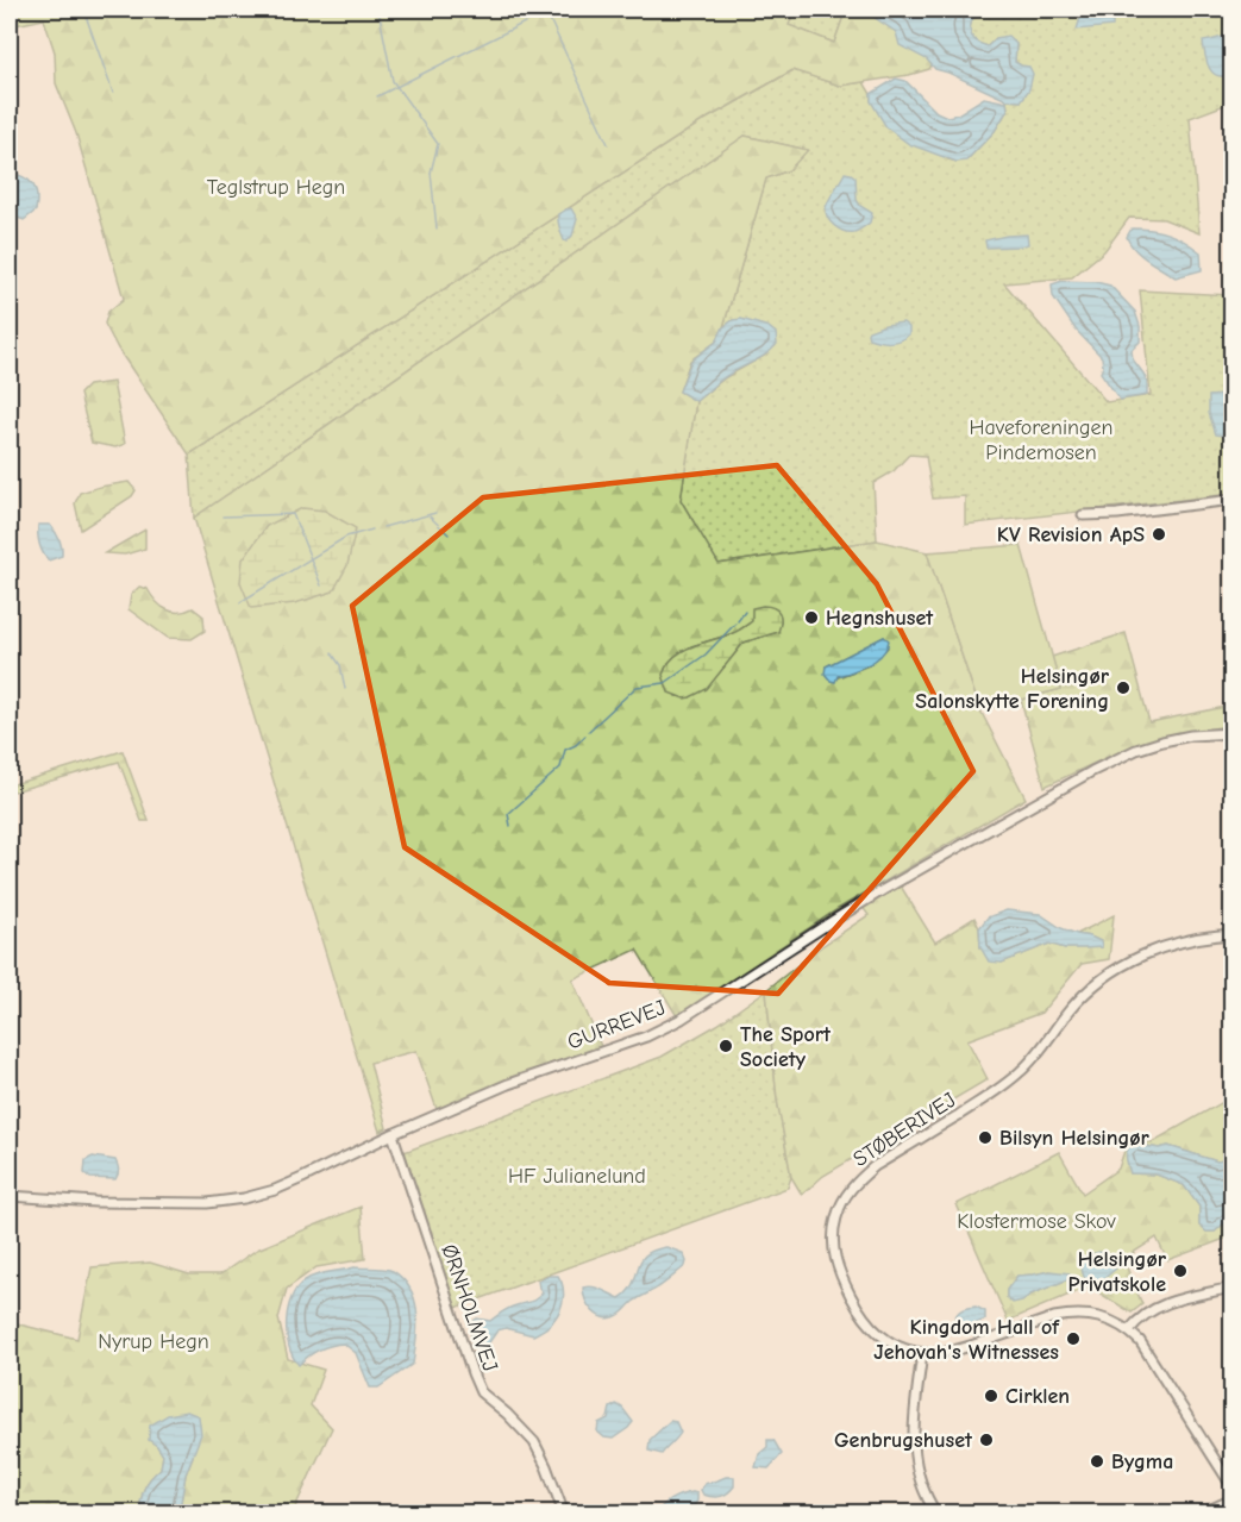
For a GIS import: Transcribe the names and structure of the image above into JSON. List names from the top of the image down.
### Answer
{
  "streets": {
    "street": ["GURREVEJ", "STØBERIVEJ", "ØRNHOLMVEJ"]
  },
  "crossings": [
    ["GURREVEJ", "ØRNHOLMVEJ"]
  ],
  "parks": [
    "Teglstrup Hegn",
    "Haveforeningen Pindemosen",
    "HF Julianelund",
    "Klostermose Skov",
    "Nyrup Hegn"
  ],
  "places": [
    "KV Revision ApS",
    "Hegnshuset",
    "Helsingør Salonskytte Forening",
    "The Sport Society",
    "Bilsyn Helsingør",
    "Helsingør Privatskole",
    "Kingdom Hall of Jehovah's Witnesses",
    "Cirklen",
    "Genbrugshuset",
    "Bygma"
  ]
}
